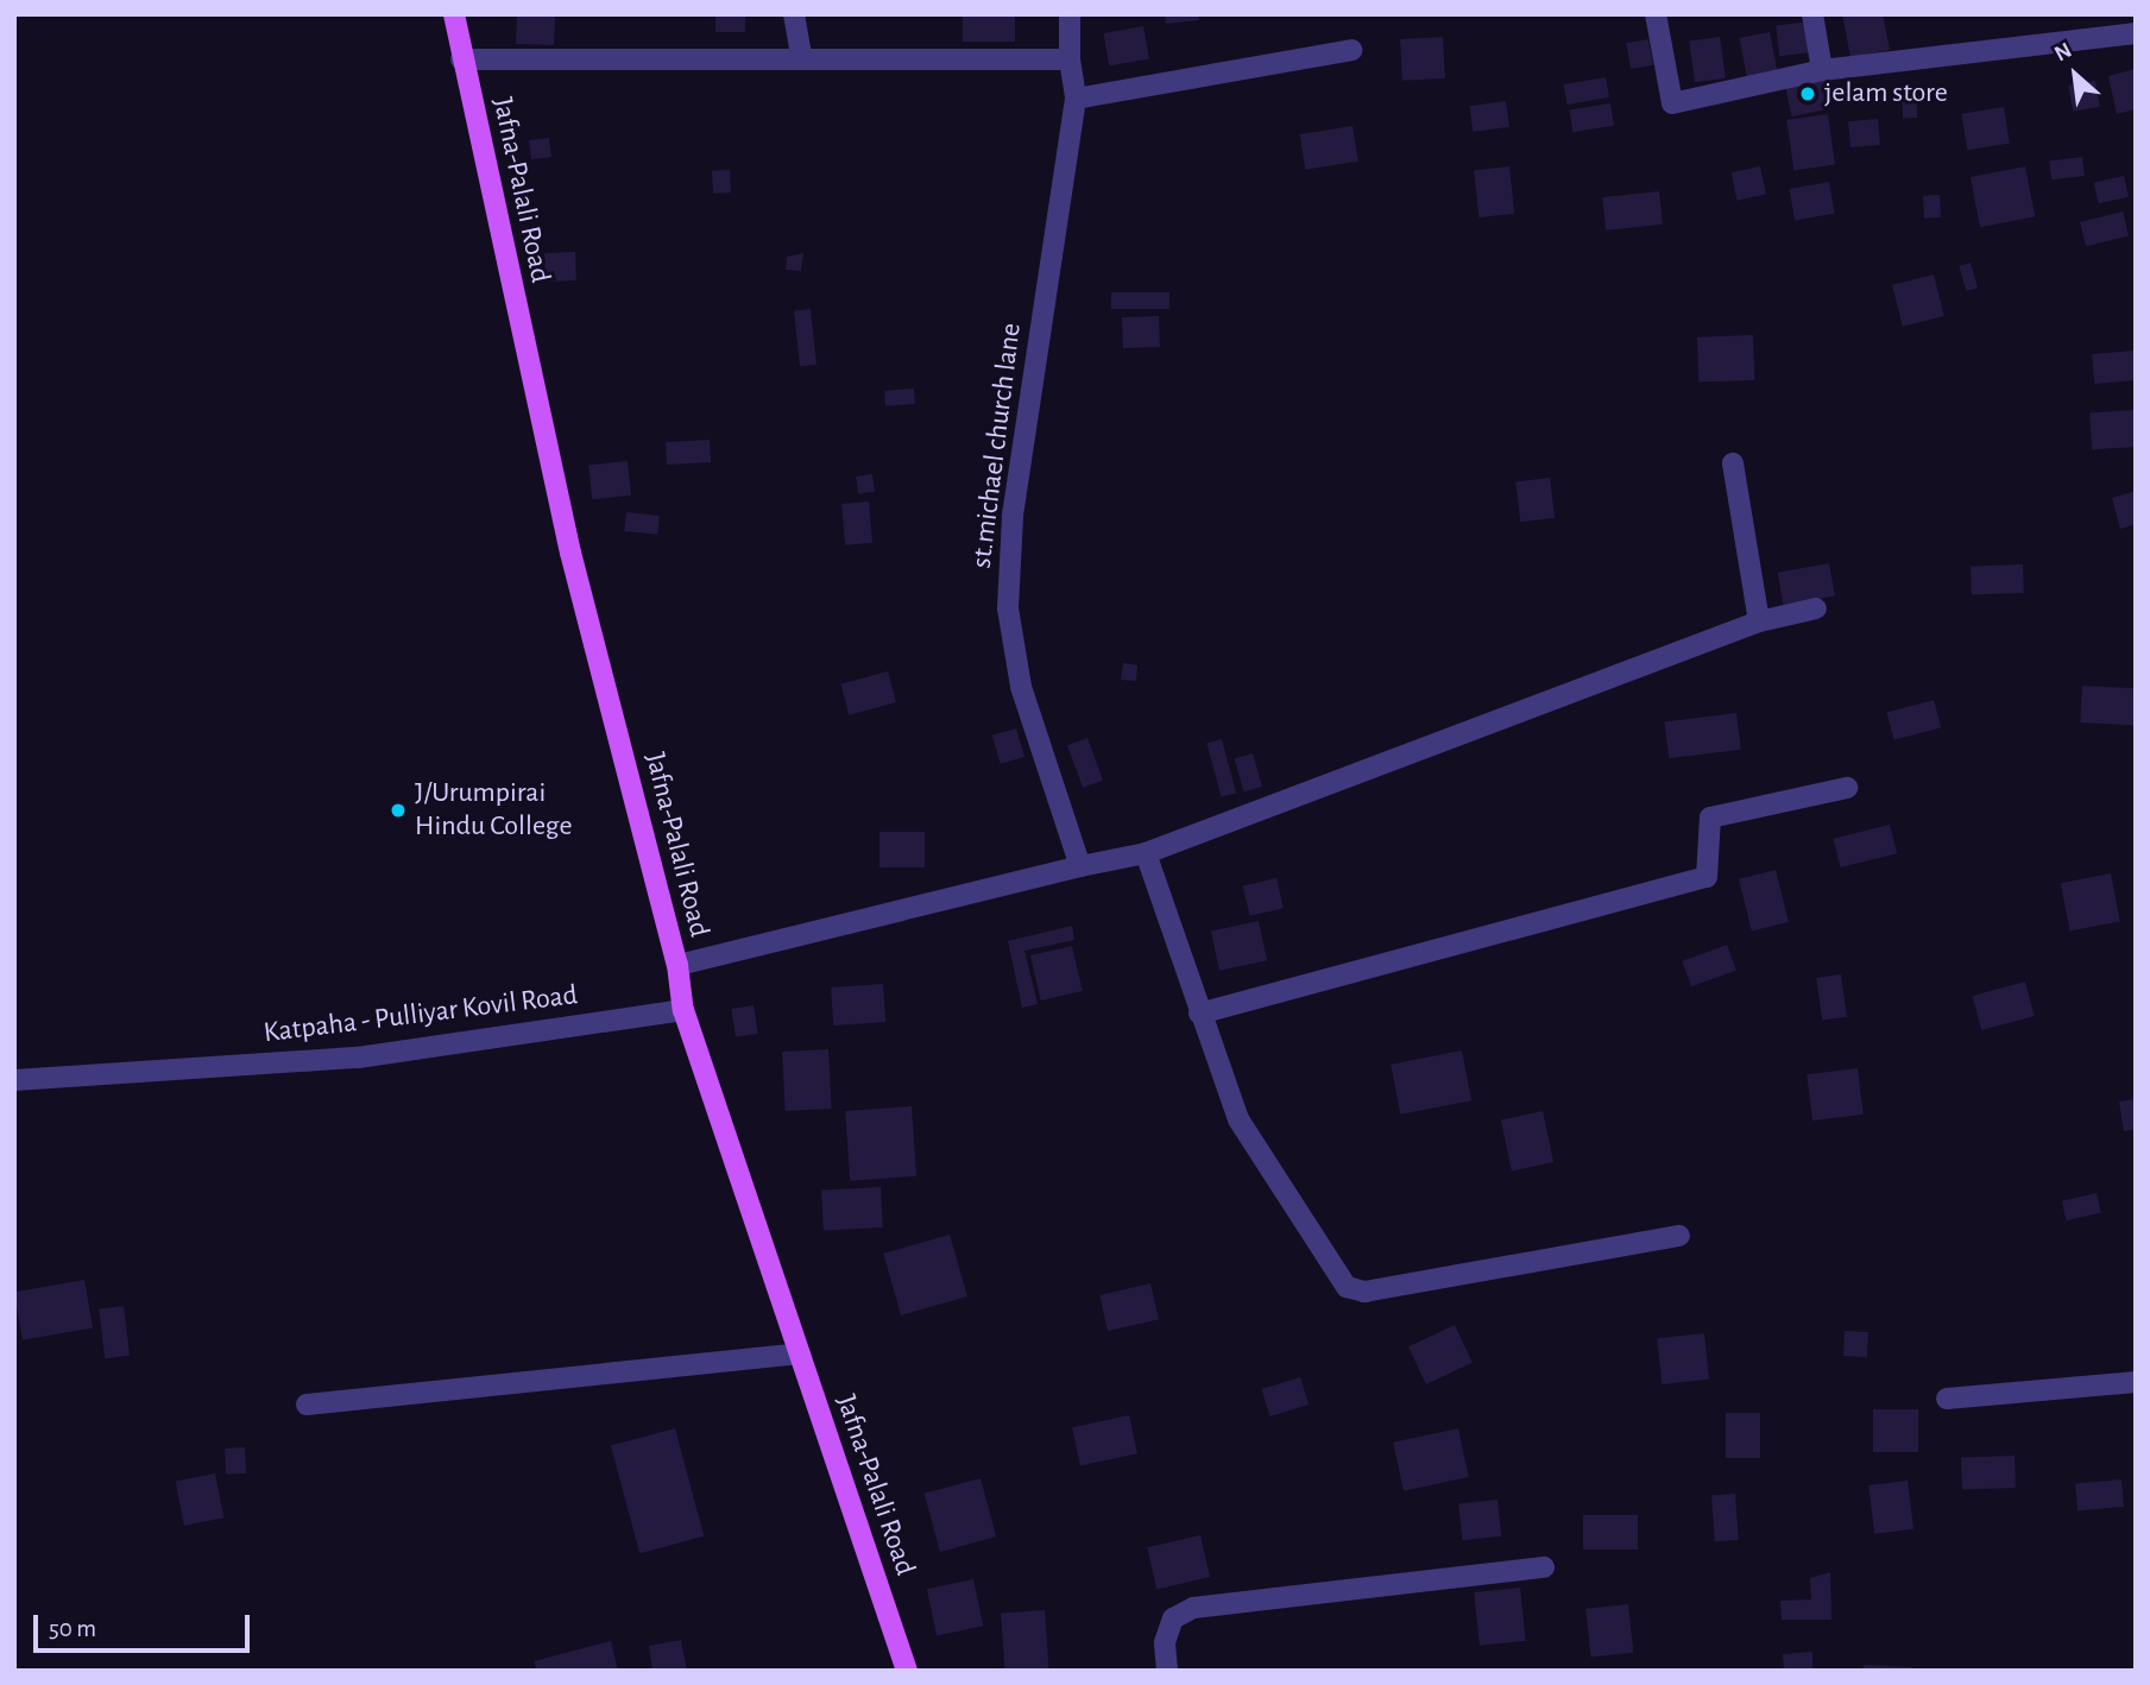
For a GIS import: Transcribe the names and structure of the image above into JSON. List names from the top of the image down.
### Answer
{
  "streets": {
    "main road": ["Jafna-Palali Road"],
    "street": ["st.michael church lane", "Katpaha - Pulliyar Kovil Road"]
  },
  "crossings": [
    ["Jafna-Palali Road", "Katpaha - Pulliyar Kovil Road"]
  ],
  "places": ["jelam store", "J/Urumpirai Hindu College"],
  "scale_bar": "50 m",
  "north": "top left"
}
